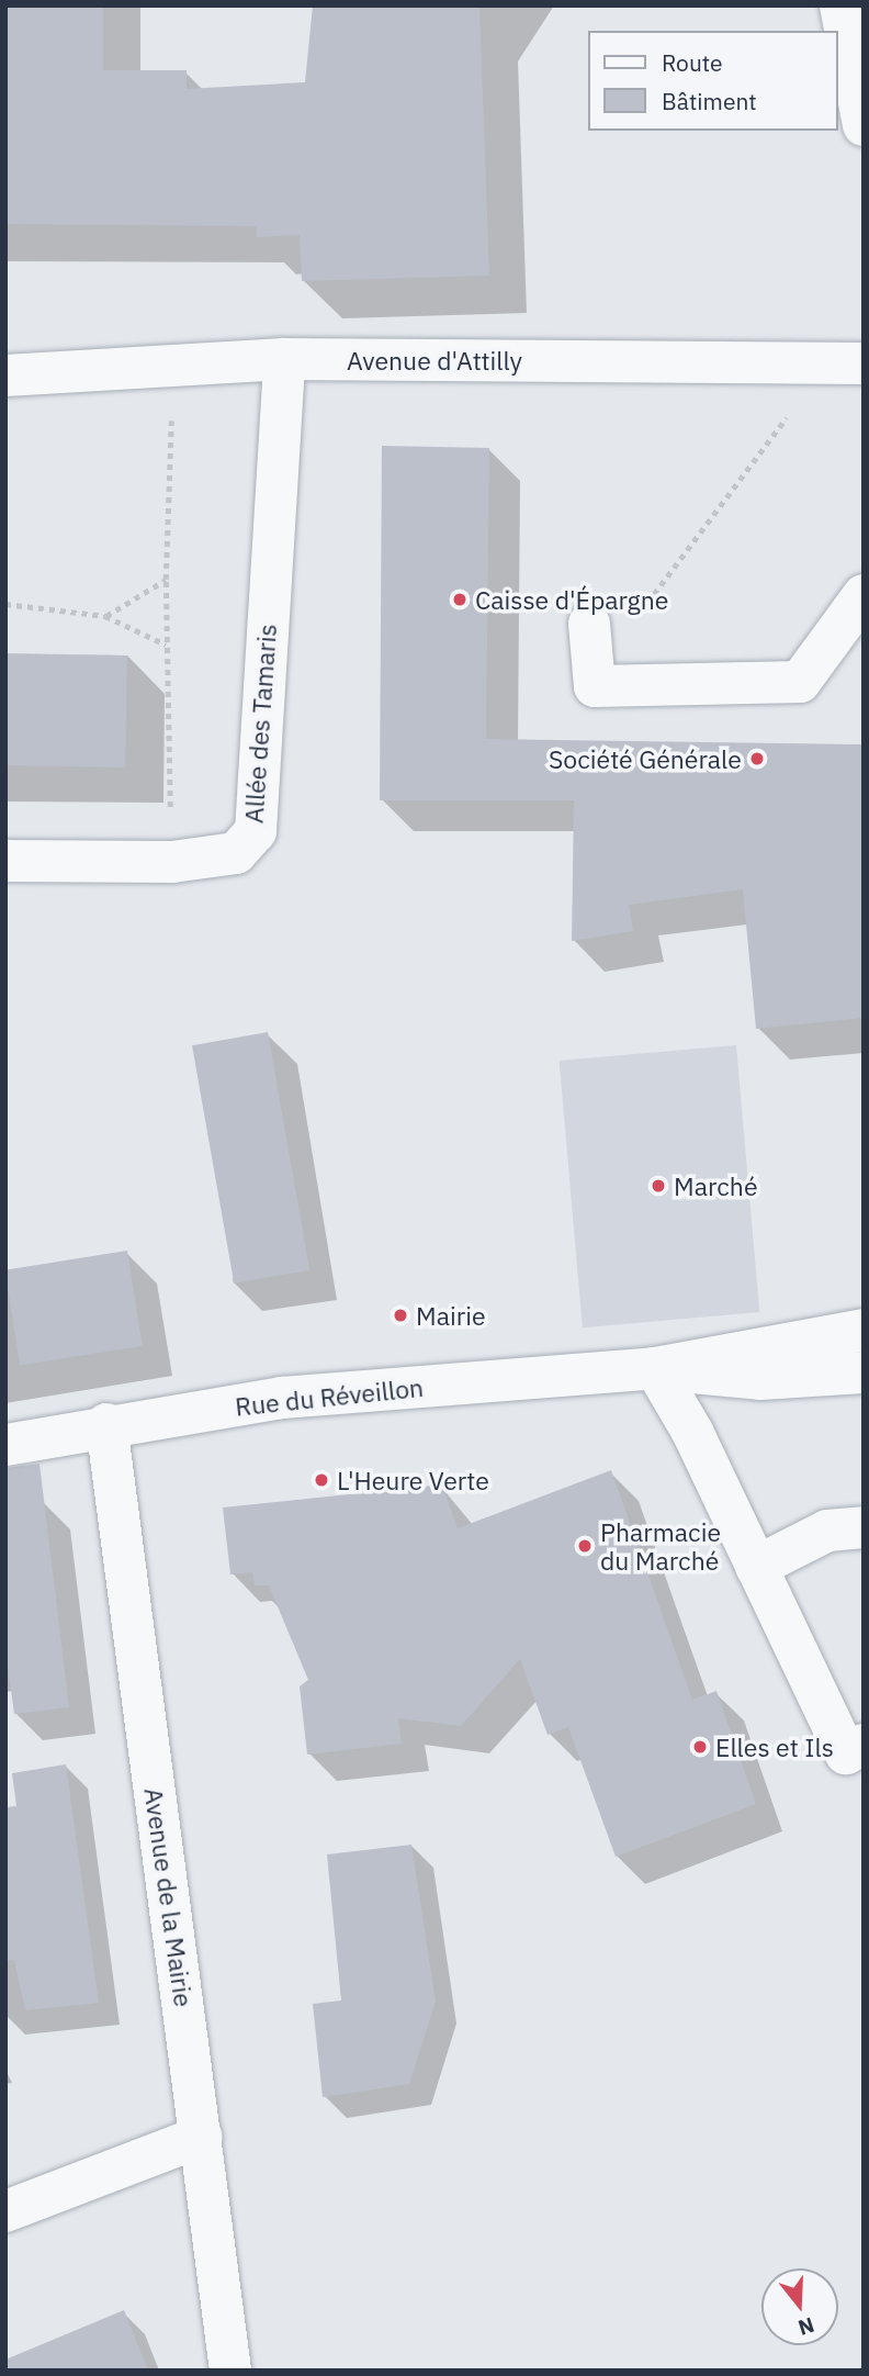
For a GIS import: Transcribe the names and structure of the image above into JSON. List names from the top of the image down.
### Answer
{
  "streets": {
    "street": [
      "Avenue d'Attilly",
      "Allée des Tamaris",
      "Rue du Réveillon",
      "Avenue de la Mairie"
    ]
  },
  "crossings": [
    ["Avenue d'Attilly", "Allée des Tamaris"],
    ["Rue du Réveillon", "Avenue de la Mairie"]
  ],
  "places": [
    "Caisse d'Épargne",
    "Société Générale",
    "Marché",
    "Mairie",
    "L'Heure Verte",
    "Pharmacie du Marché",
    "Elles et Ils"
  ],
  "legend": ["Route", "Bâtiment"],
  "north": "bottom"
}
